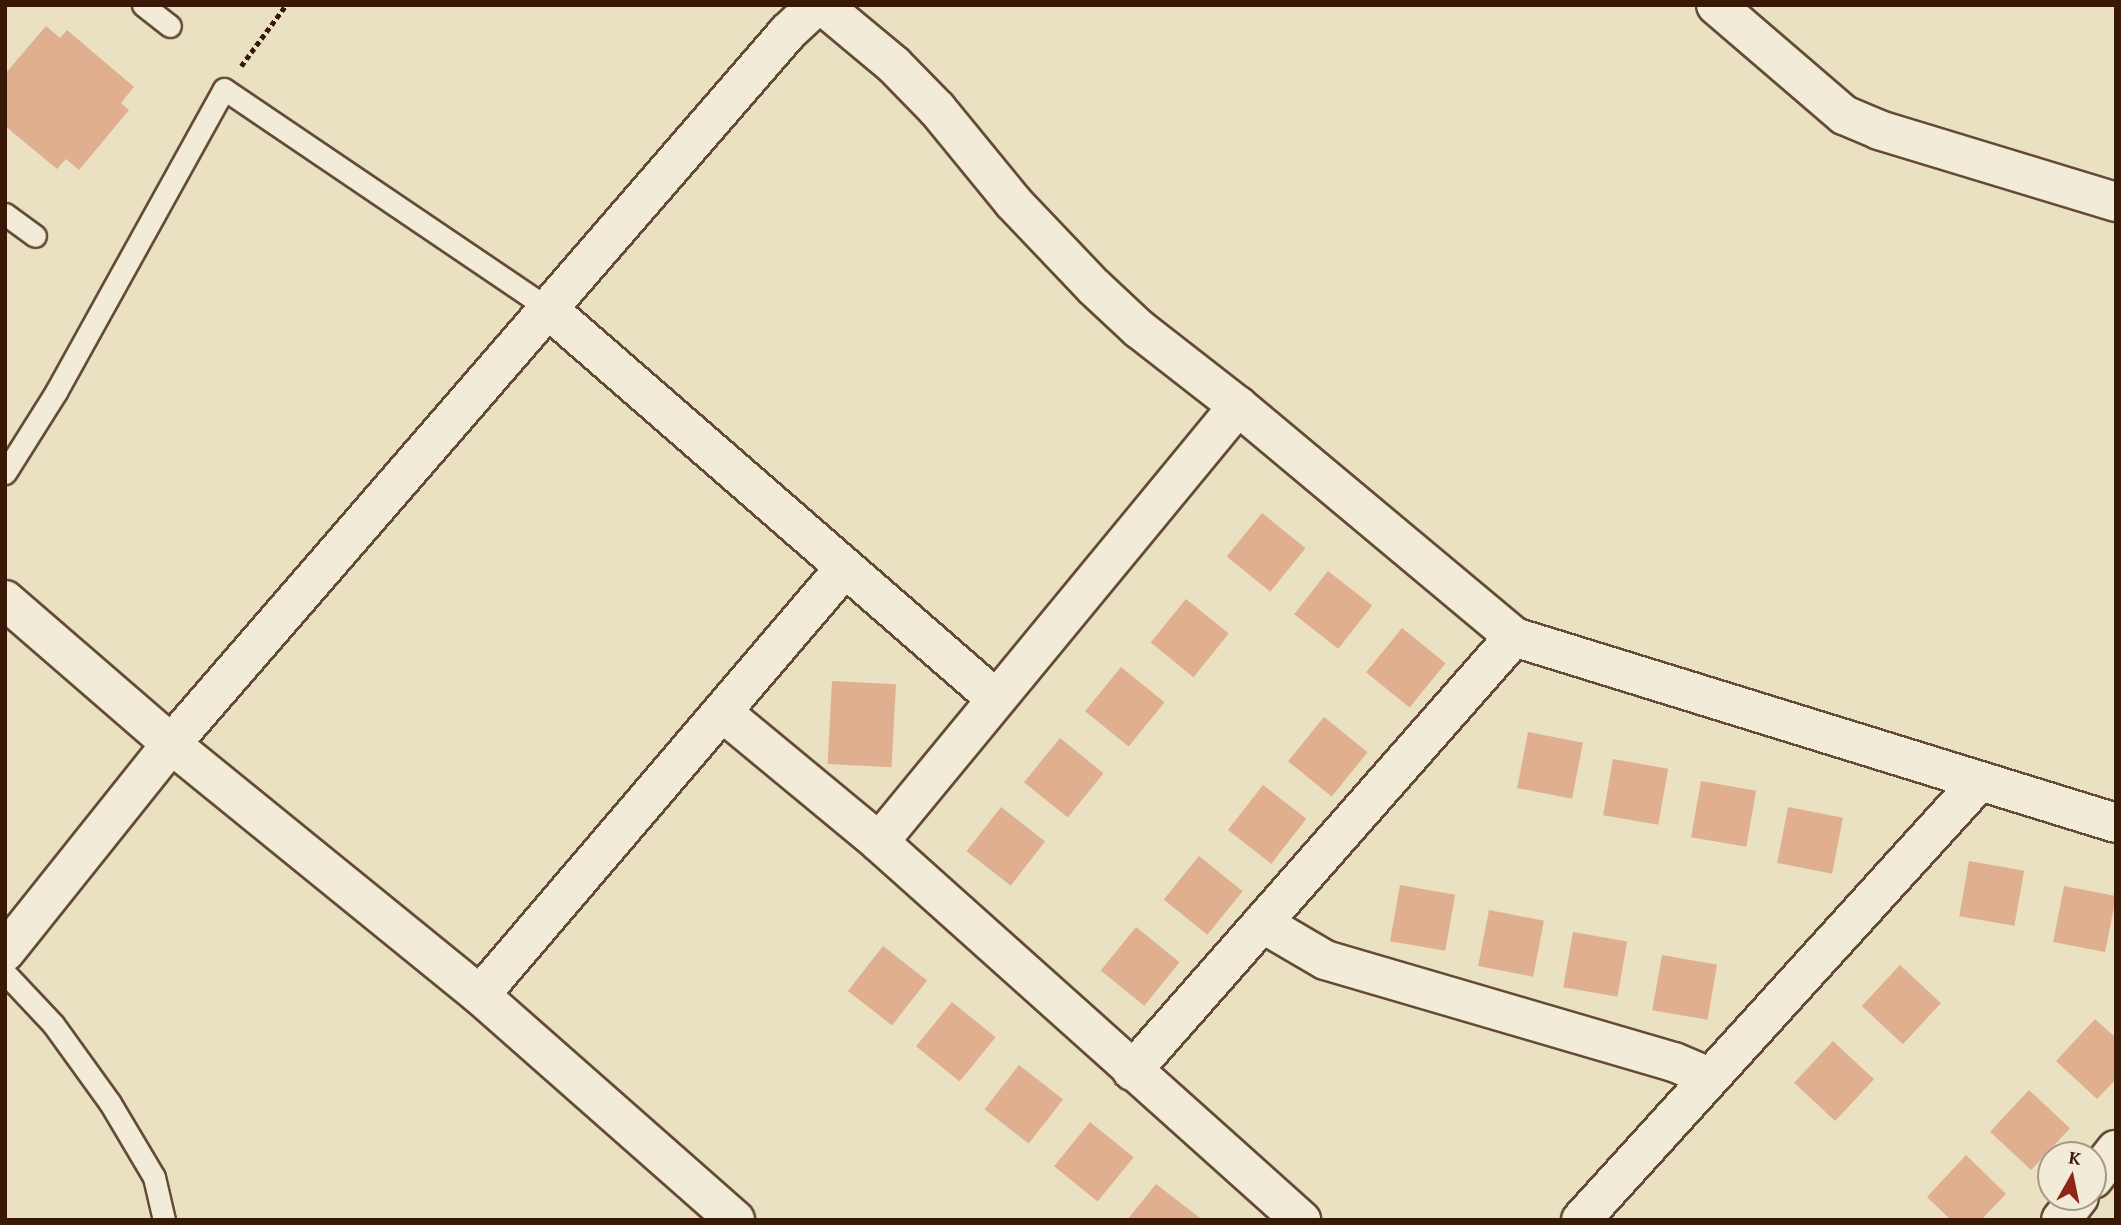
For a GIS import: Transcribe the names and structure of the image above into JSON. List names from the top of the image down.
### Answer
{
  "north": "top"
}
